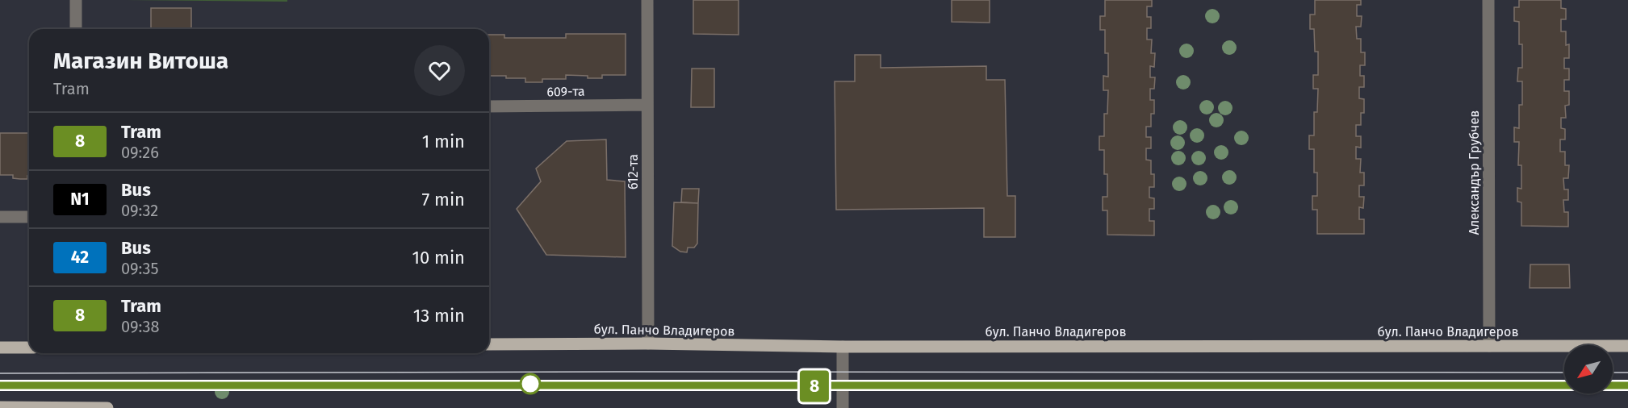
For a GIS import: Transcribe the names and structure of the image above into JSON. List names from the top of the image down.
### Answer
{
  "streets": {
    "main road": ["бул. Панчо Владигеров"],
    "street": ["609-та", "612-та", "Александър Грубчев"]
  },
  "crossings": [
    ["609-та", "612-та"],
    ["612-та", "бул. Панчо Владигеров"],
    ["Александър Грубчев", "бул. Панчо Владигеров"]
  ],
  "lines": ["tram line 8"],
  "north": "bottom left",
  "page": {
    "on_map": "8",
    "heading": ["Магазин Витоша", "Tram"],
    "list": [
      {
        "mark": "8",
        "name": "Tram",
        "note": "09:26",
        "value": "1 min"
      },
      {
        "mark": "N1",
        "name": "Bus",
        "note": "09:32",
        "value": "7 min"
      },
      {
        "mark": "42",
        "name": "Bus",
        "note": "09:35",
        "value": "10 min"
      },
      {
        "mark": "8",
        "name": "Tram",
        "note": "09:38",
        "value": "13 min"
      }
    ]
  }
}
